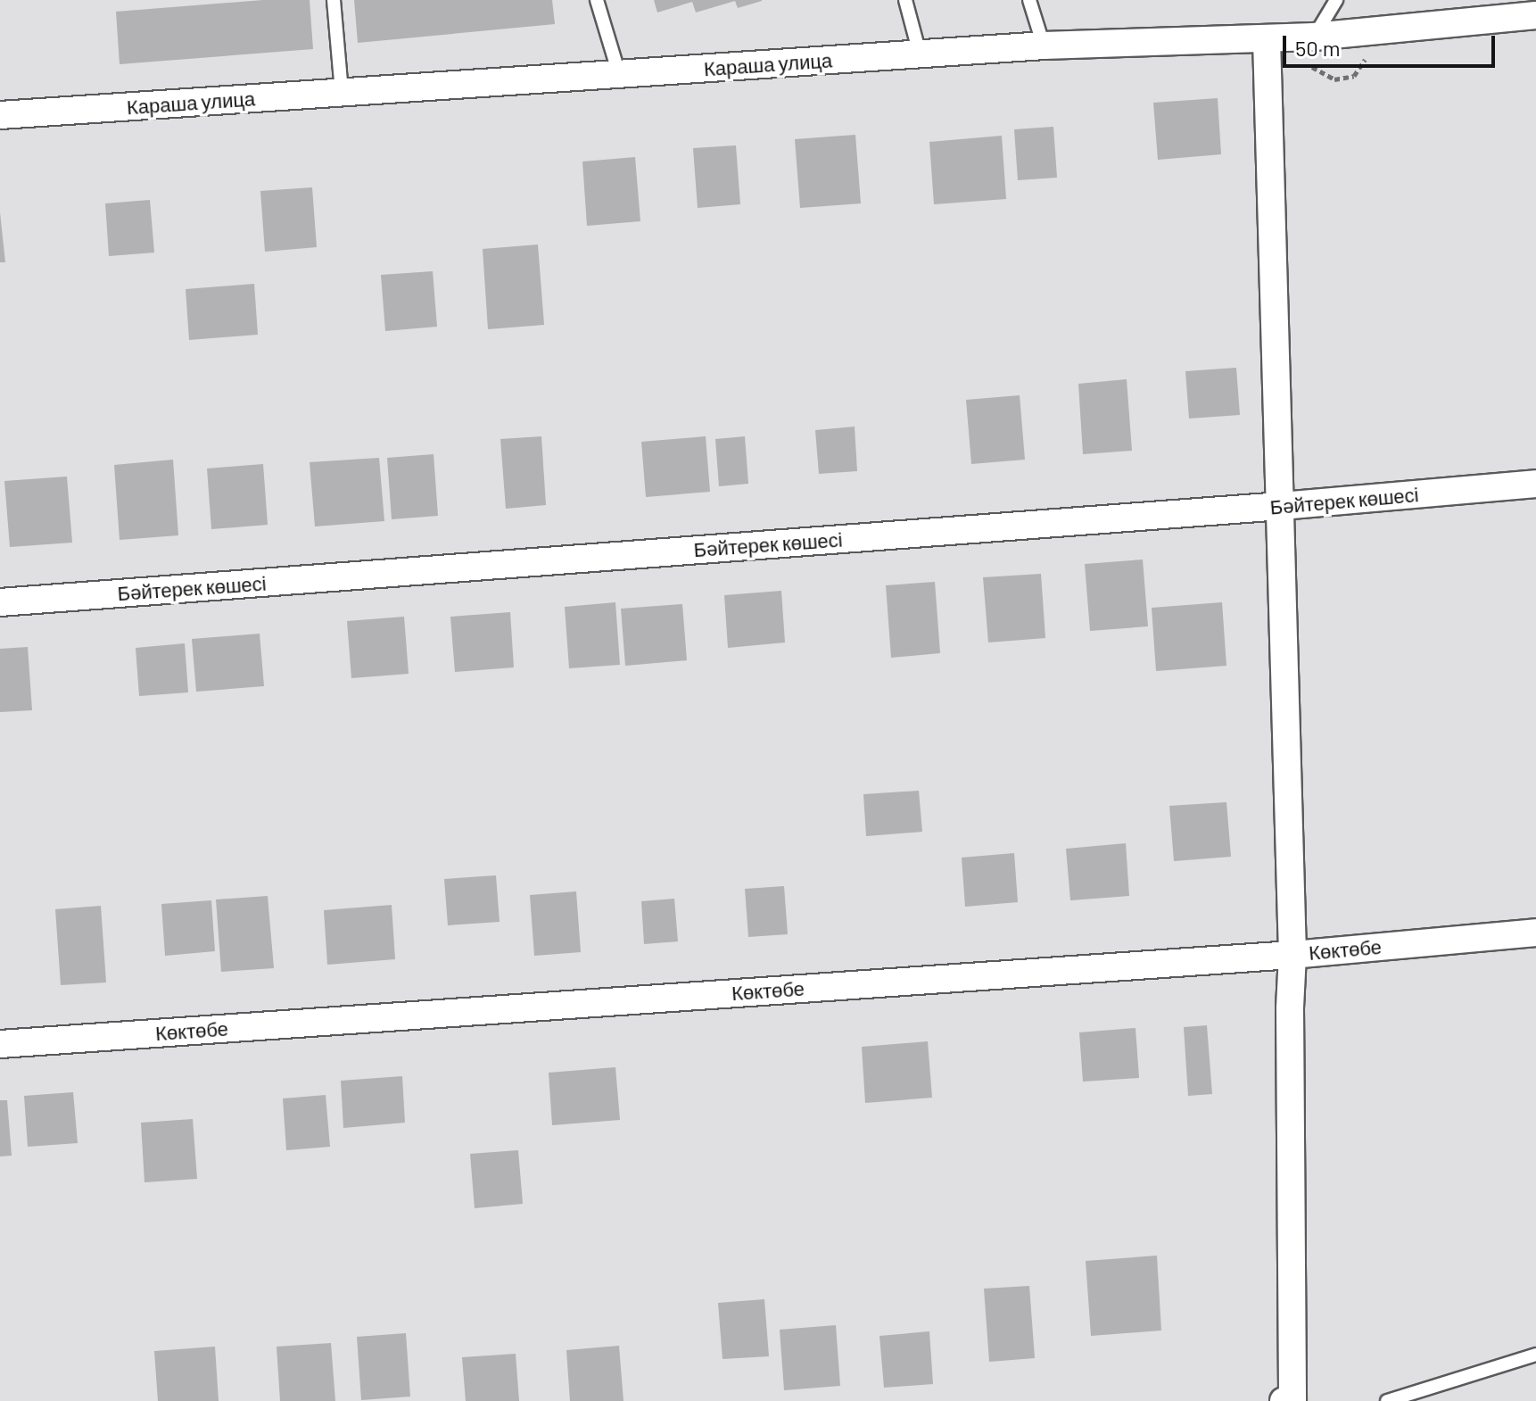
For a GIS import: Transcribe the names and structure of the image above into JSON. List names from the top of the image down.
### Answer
{
  "streets": {
    "street": ["Караша улица", "Бәйтерек көшесі", "Көктөбе"]
  },
  "scale_bar": "50 m"
}
